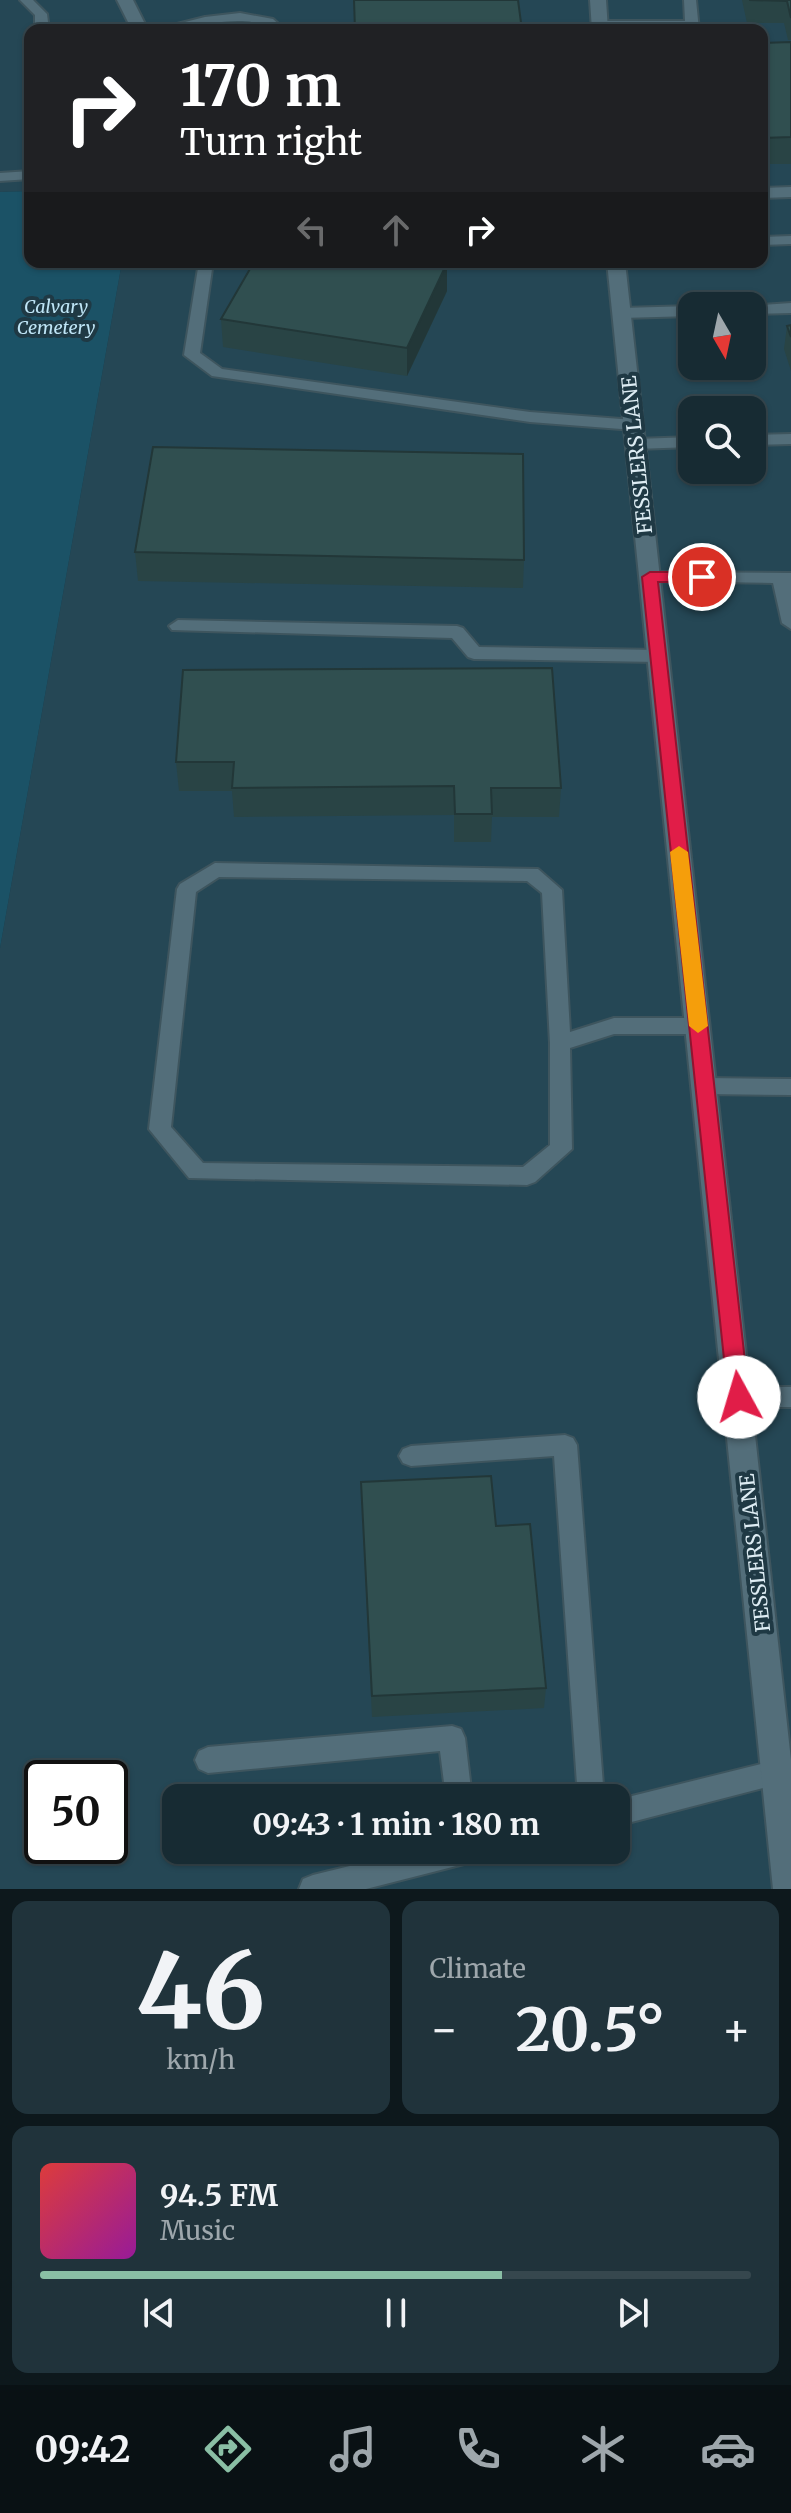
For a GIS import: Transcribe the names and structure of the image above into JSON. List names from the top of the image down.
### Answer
{
  "streets": {
    "main road": ["FESSLERS LANE"]
  },
  "parks": ["Calvary Cemetery"],
  "north": "bottom",
  "page": {
    "turn": ["170 m", "Turn right"],
    "limit": "50",
    "trip": "09:43 · 1 min · 180 m",
    "tile": [
      ["46", "km/h"],
      "Climate"
    ],
    "heat": ["−", "20.5°", "+"],
    "song": ["94.5 FM", "Music"],
    "tabs": "09:42"
  }
}
